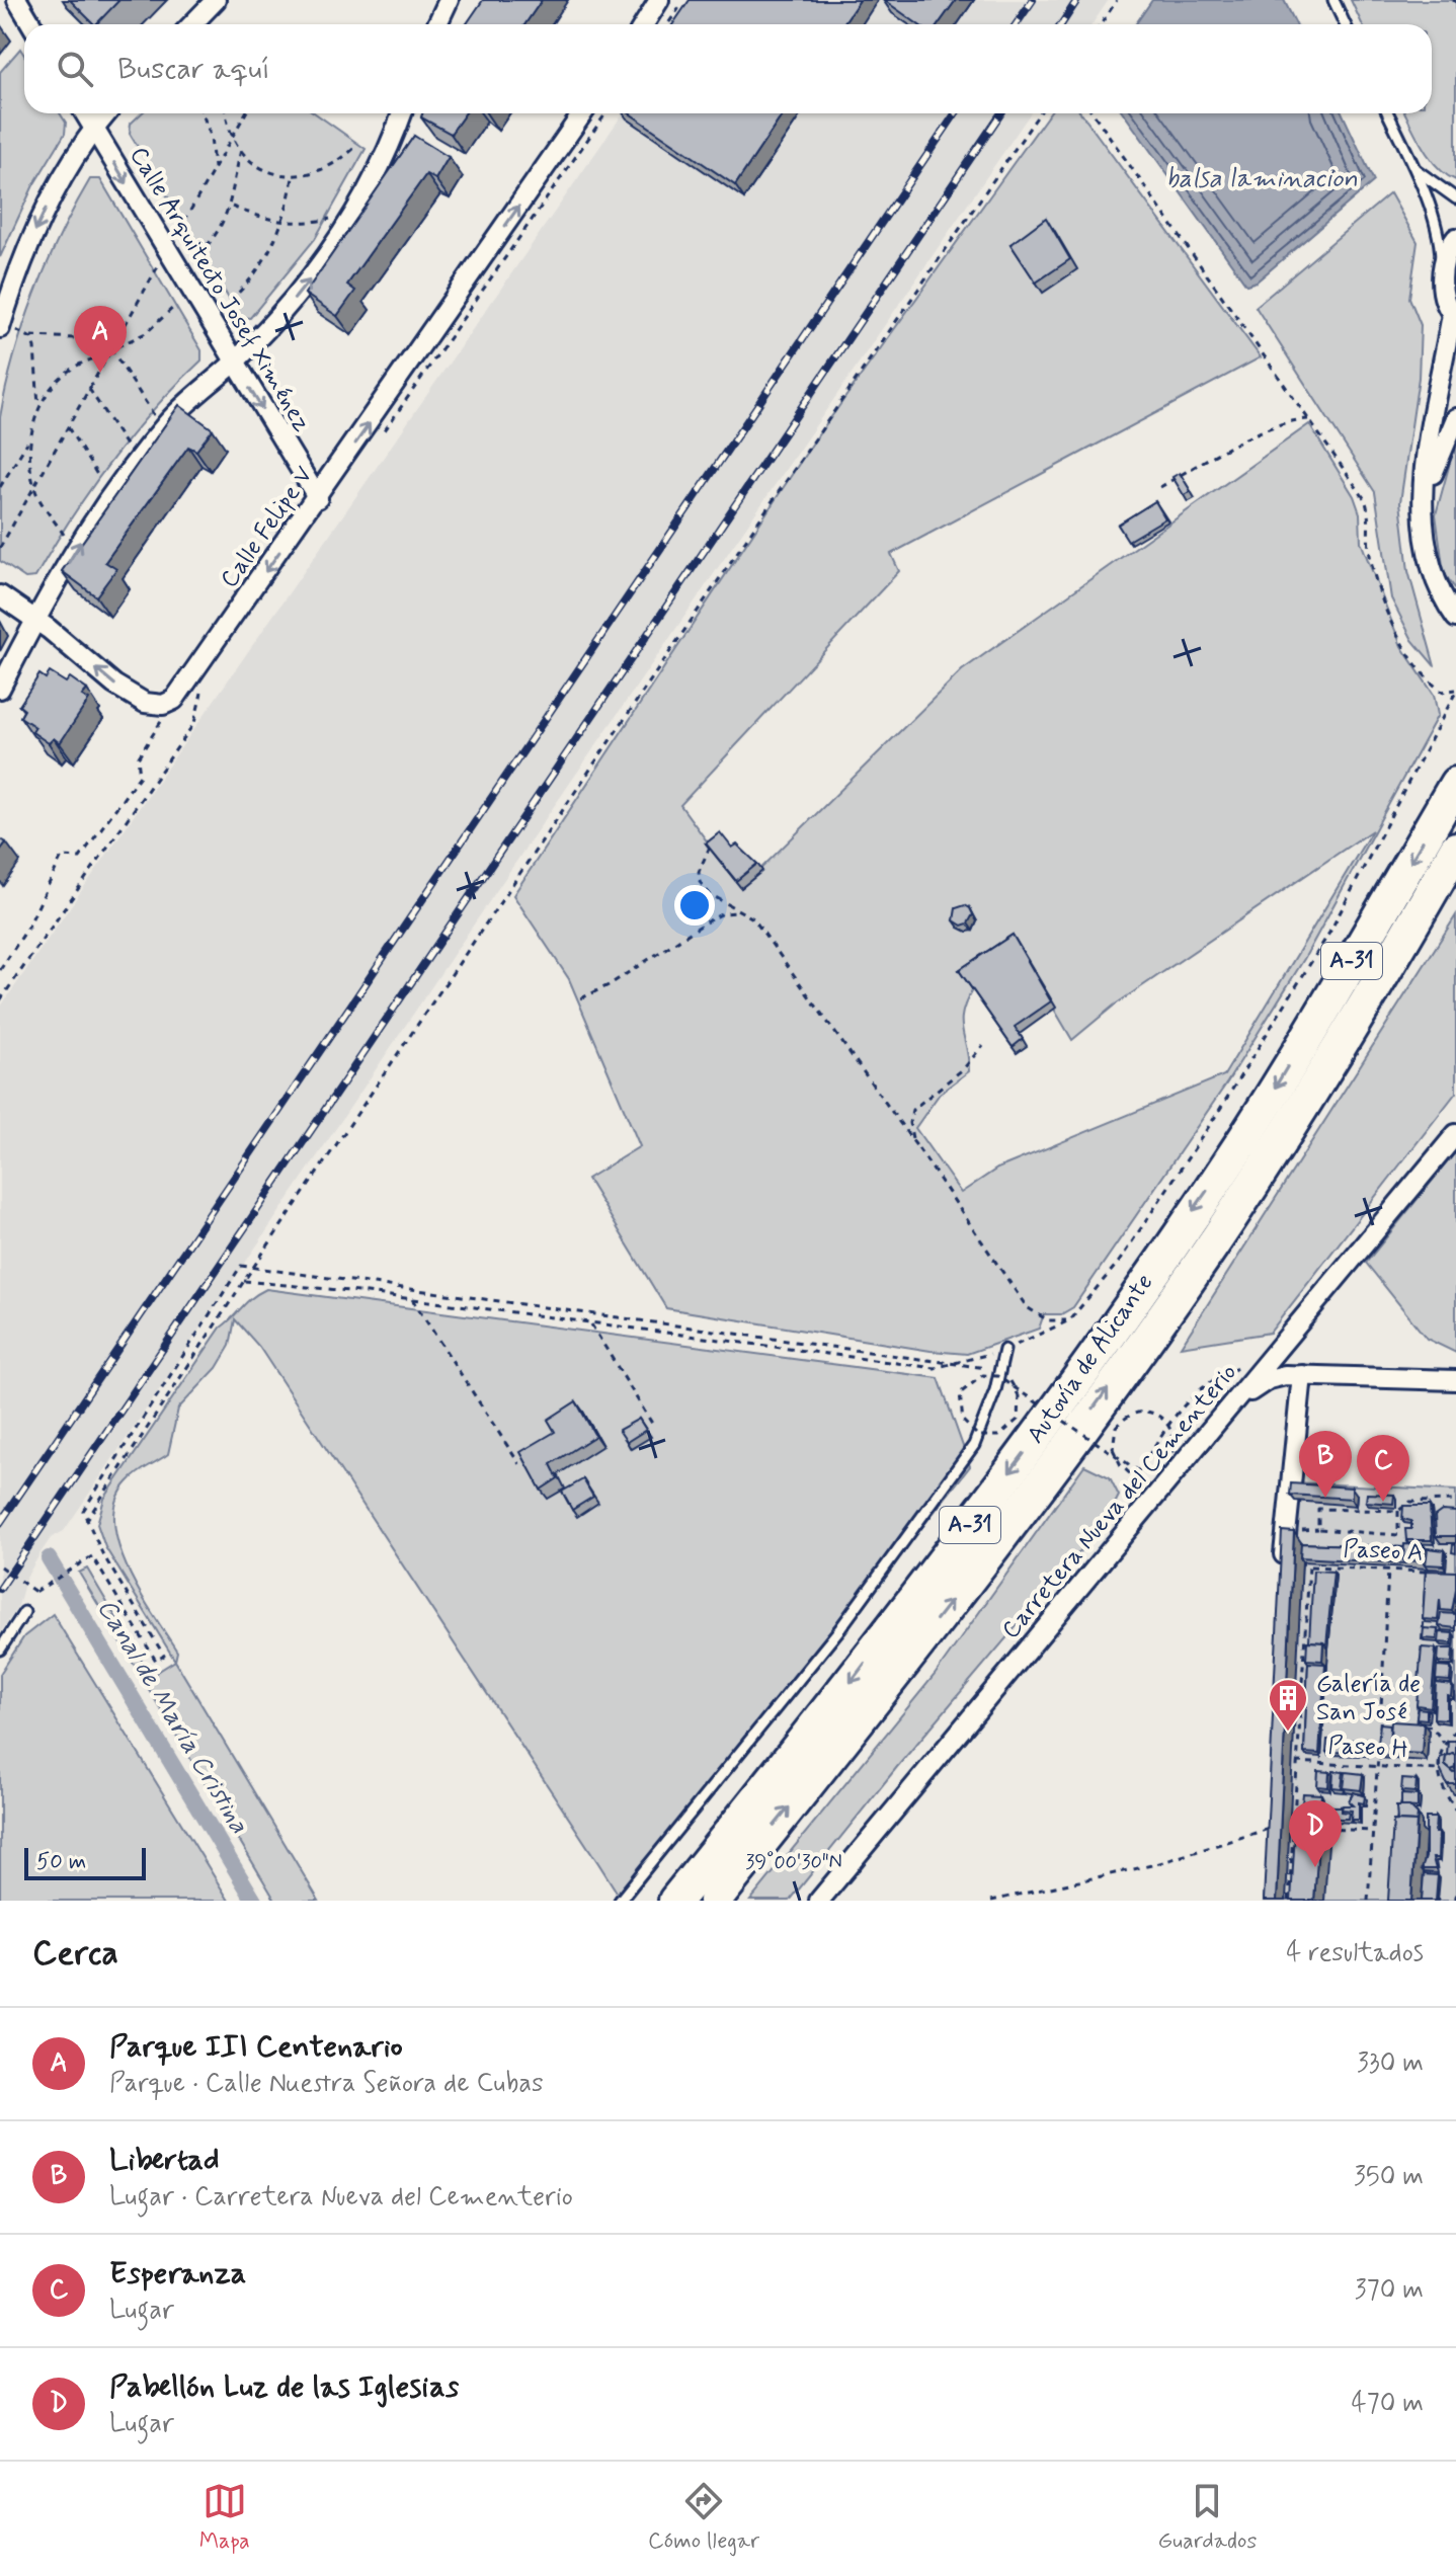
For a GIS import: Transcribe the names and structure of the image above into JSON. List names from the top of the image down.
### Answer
{
  "streets": {
    "highway": ["A-31", "Autovía de Alicante"],
    "street": ["Calle Arquitecto Josef Ximénez", "Calle Felipe V", "Carretera Nueva del Cementerio"],
    "path": ["Paseo A", "Paseo H"]
  },
  "crossings": [
    ["Calle Arquitecto Josef Ximénez", "Calle Felipe V"]
  ],
  "one_way": ["Calle Arquitecto Josef Ximénez"],
  "water": ["balsa laminacion", "Canal de María Cristina"],
  "places": {
    "building": ["Galería de San José"]
  },
  "scale_bar": "50 m",
  "page": {
    "search": "Buscar aquí",
    "pins": [
      "A",
      "B",
      "C",
      "D"
    ],
    "scale": "50 m",
    "heading": ["Cerca", "4 resultados"],
    "list": [
      {
        "mark": "A",
        "name": "Parque III Centenario",
        "note": "Parque · Calle Nuestra Señora de Cubas",
        "value": "330 m"
      },
      {
        "mark": "B",
        "name": "Libertad",
        "note": "Lugar · Carretera Nueva del Cementerio",
        "value": "350 m"
      },
      {
        "mark": "C",
        "name": "Esperanza",
        "note": "Lugar",
        "value": "370 m"
      },
      {
        "mark": "D",
        "name": "Pabellón Luz de las Iglesias",
        "note": "Lugar",
        "value": "470 m"
      }
    ],
    "nav": ["Mapa", "Cómo llegar", "Guardados"]
  },
  "coordinates": ["39°00'30\"N"]
}
